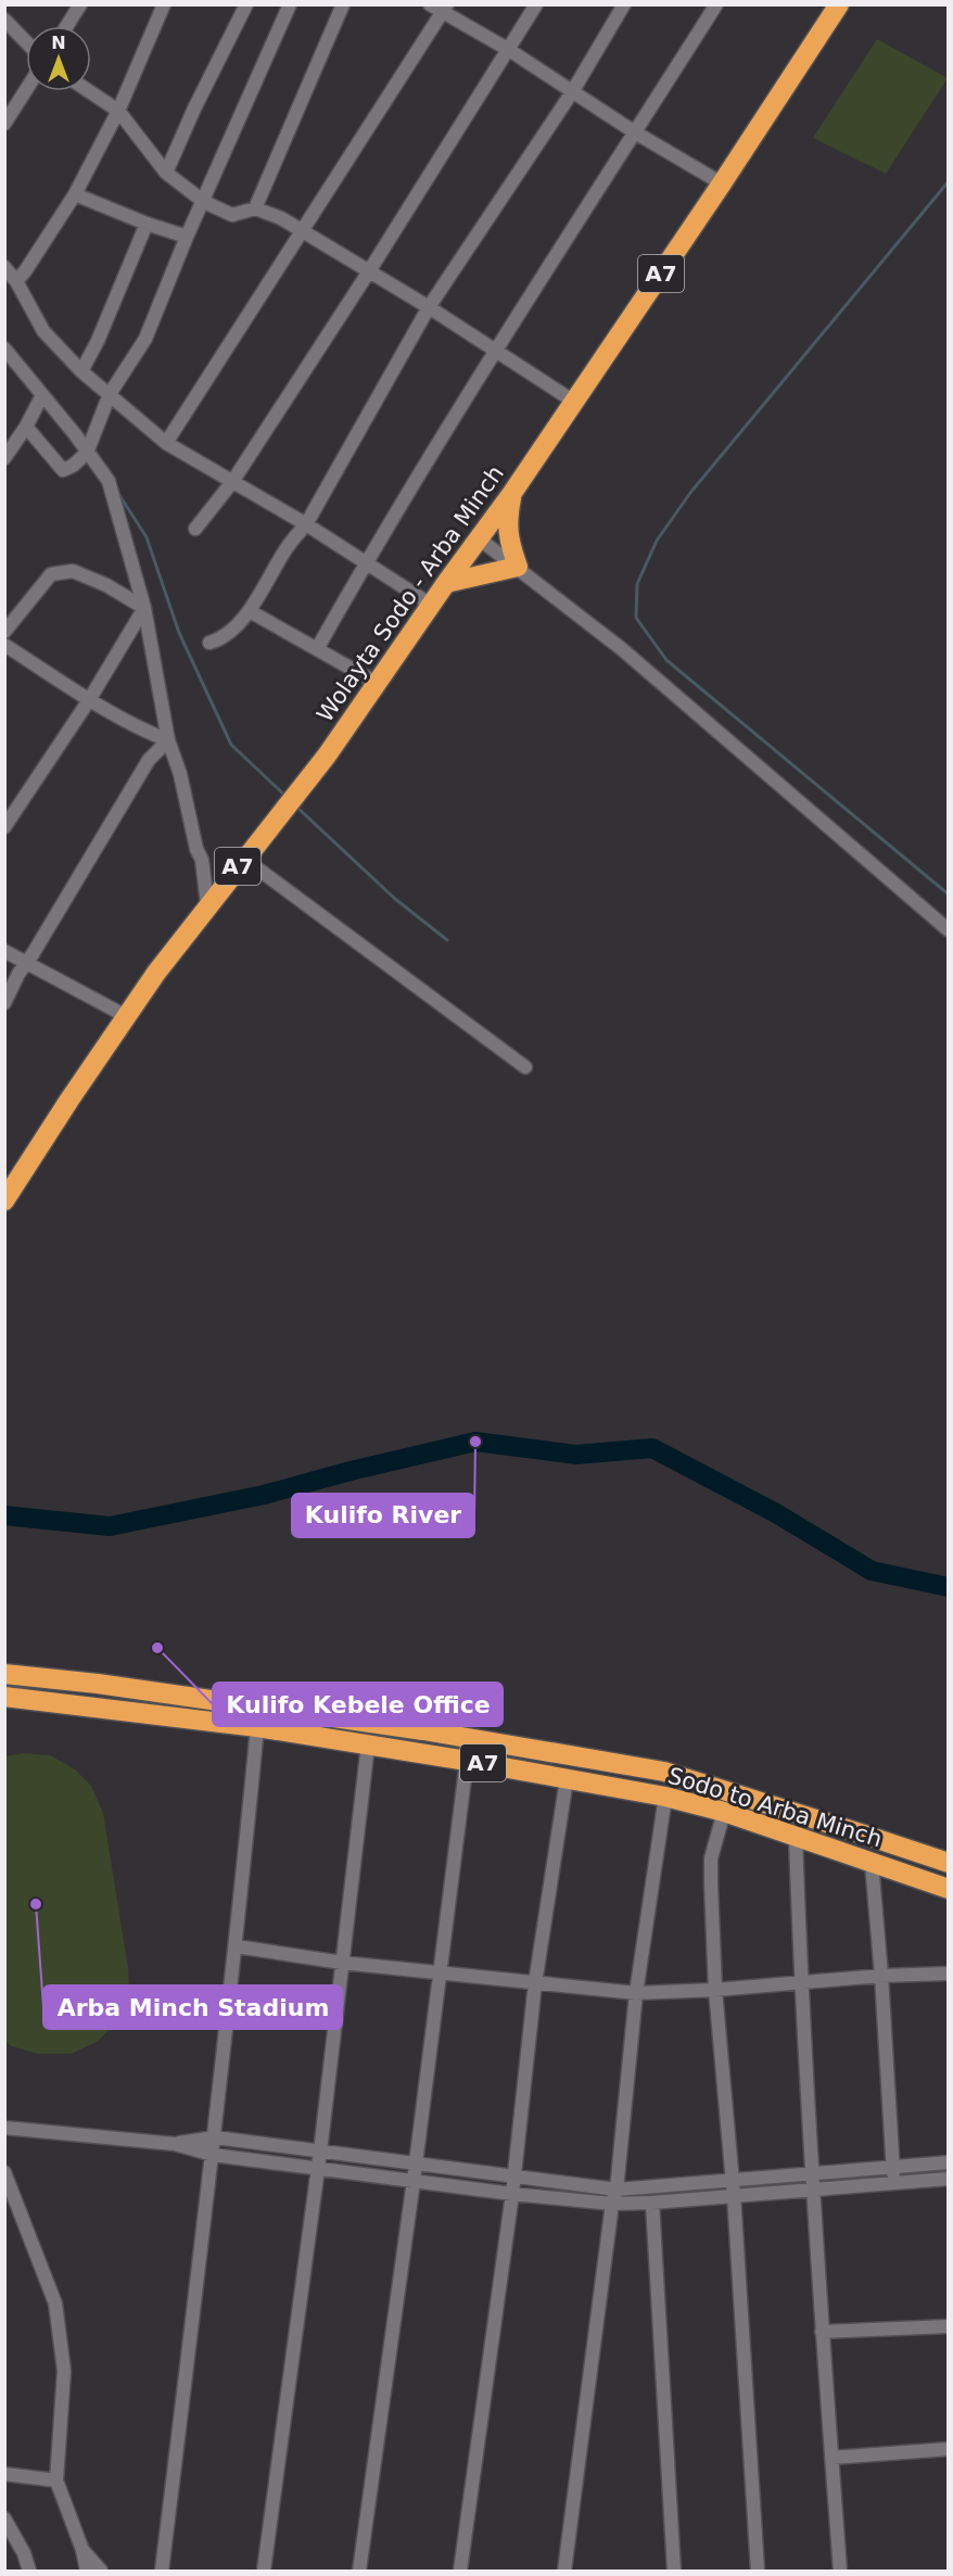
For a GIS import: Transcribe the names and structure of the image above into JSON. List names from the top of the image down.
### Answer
{
  "streets": {
    "highway": ["A7", "Wolayta Sodo - Arba Minch", "Sodo to Arba Minch"]
  },
  "places": ["Kulifo River", "Kulifo Kebele Office", "Arba Minch Stadium"],
  "north": "top"
}
